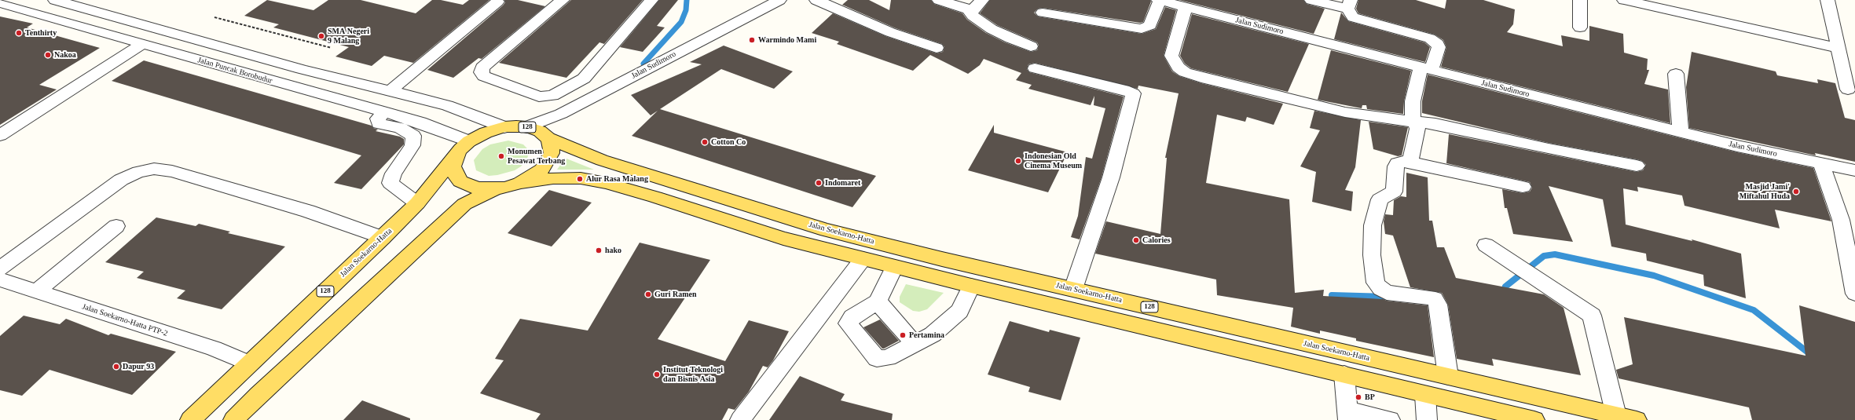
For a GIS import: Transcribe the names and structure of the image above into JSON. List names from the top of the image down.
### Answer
{
  "streets": {
    "main road": ["128", "Jalan Soekarno-Hatta"],
    "street": ["Jalan Sudimoro", "Jalan Puncak Borobudur", "Jalan Soekarno-Hatta PTP-2"]
  },
  "crossings": [
    ["Jalan Sudimoro", "Jalan Puncak Borobudur"],
    ["Jalan Sudimoro", "Jalan Soekarno-Hatta"],
    ["Jalan Puncak Borobudur", "Jalan Soekarno-Hatta"],
    ["Jalan Soekarno-Hatta", "Jalan Soekarno-Hatta PTP-2"]
  ],
  "places": [
    "Tenthirty",
    "SMA Negeri 9 Malang",
    "Warmindo Mami",
    "Nakoa",
    "Cotton Co",
    "Monumen Pesawat Terbang",
    "Indonesian Old Cinema Museum",
    "Alur Rasa Malang",
    "Indomaret",
    "Masjid Jami' Miftahul Huda",
    "Calories",
    "hako",
    "Guri Ramen",
    "Pertamina",
    "Dapur 93",
    "Institut Teknologi dan Bisnis Asia",
    "BP"
  ]
}
